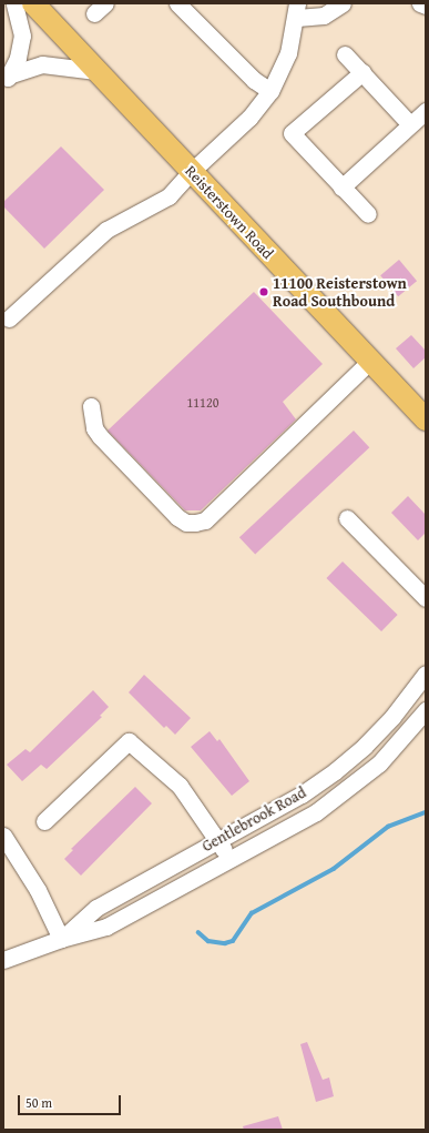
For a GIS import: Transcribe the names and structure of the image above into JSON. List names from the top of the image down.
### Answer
{
  "streets": {
    "main road": ["Reisterstown Road"],
    "street": ["Gentlebrook Road"]
  },
  "places": ["11100 Reisterstown Road Southbound"],
  "house_numbers": ["11120"],
  "scale_bar": "50 m"
}
